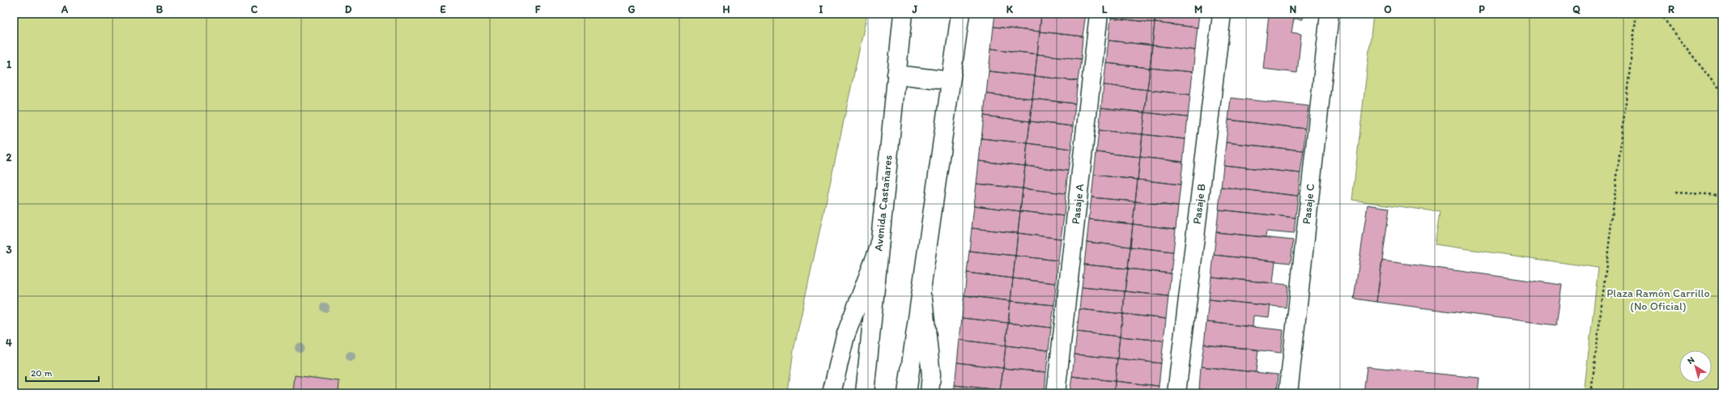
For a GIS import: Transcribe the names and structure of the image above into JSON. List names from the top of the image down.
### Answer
{
  "streets": {
    "main road": [
      "Avenida Castañares",
      "Pasaje A",
      "Pasaje B",
      "Pasaje C"
    ]
  },
  "parks": ["Plaza Ramón Carrillo (No Oficial)"],
  "scale_bar": "20 m",
  "north": "top left",
  "grid": {
    "columns": [
      "A",
      "B",
      "C",
      "D",
      "E",
      "F",
      "G",
      "H",
      "I",
      "J",
      "K",
      "L",
      "M",
      "N",
      "O",
      "P",
      "Q",
      "R"
    ],
    "rows": [
      "1",
      "2",
      "3",
      "4"
    ]
  }
}
